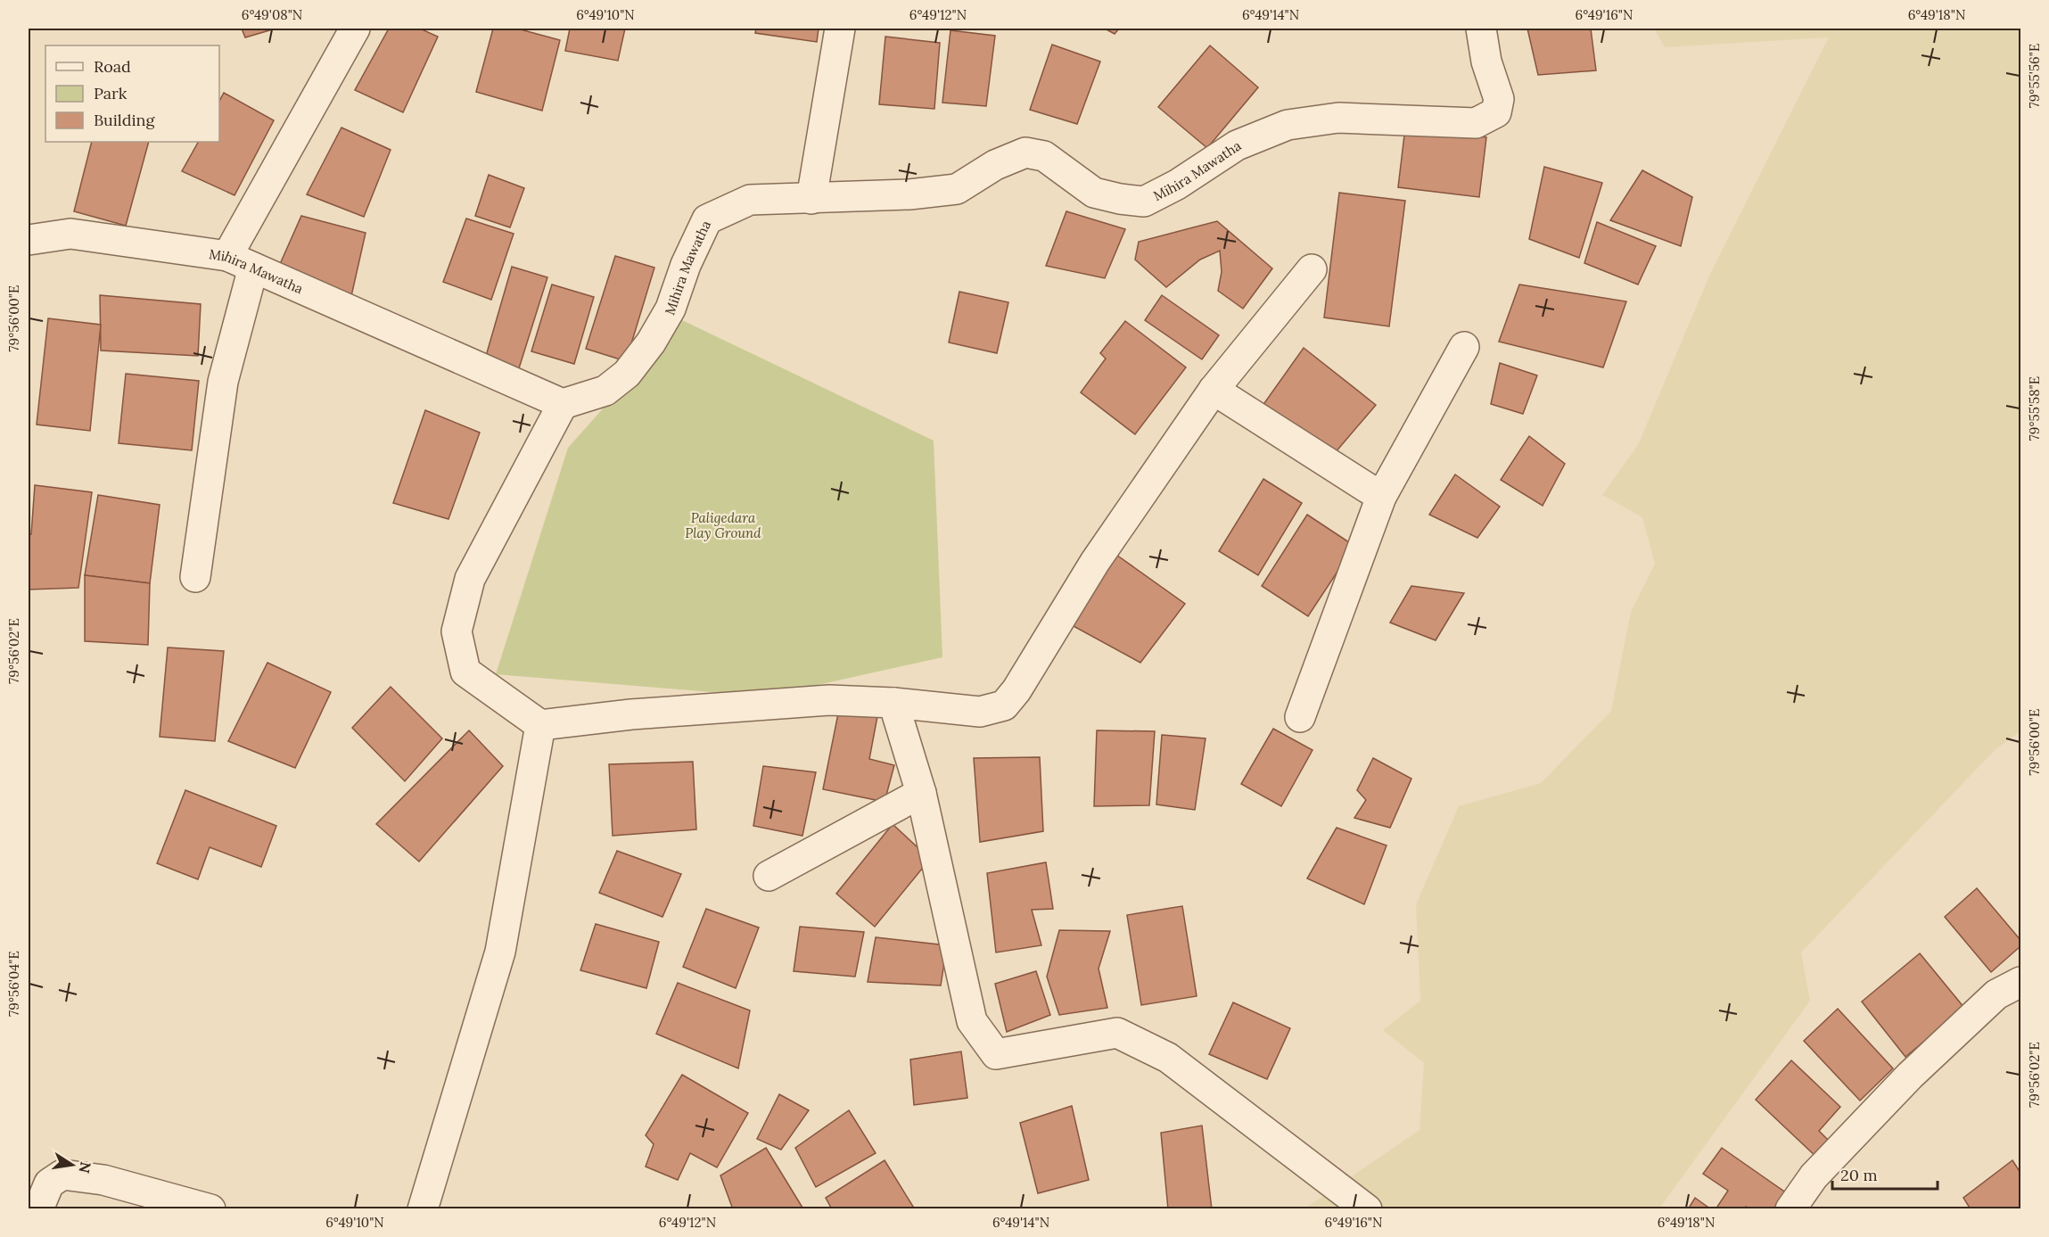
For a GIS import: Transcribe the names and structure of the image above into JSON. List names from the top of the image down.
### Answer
{
  "streets": {
    "street": ["Mihira Mawatha"]
  },
  "parks": ["Paligedara Play Ground"],
  "legend": ["Road", "Park", "Building"],
  "scale_bar": "20 m",
  "north": "right",
  "coordinates": [
    "6°49'08\"N",
    "6°49'10\"N",
    "6°49'12\"N",
    "6°49'14\"N",
    "6°49'16\"N",
    "6°49'18\"N",
    "79°55'56\"E",
    "79°56'00\"E",
    "79°55'58\"E",
    "79°56'02\"E",
    "79°56'04\"E"
  ]
}
